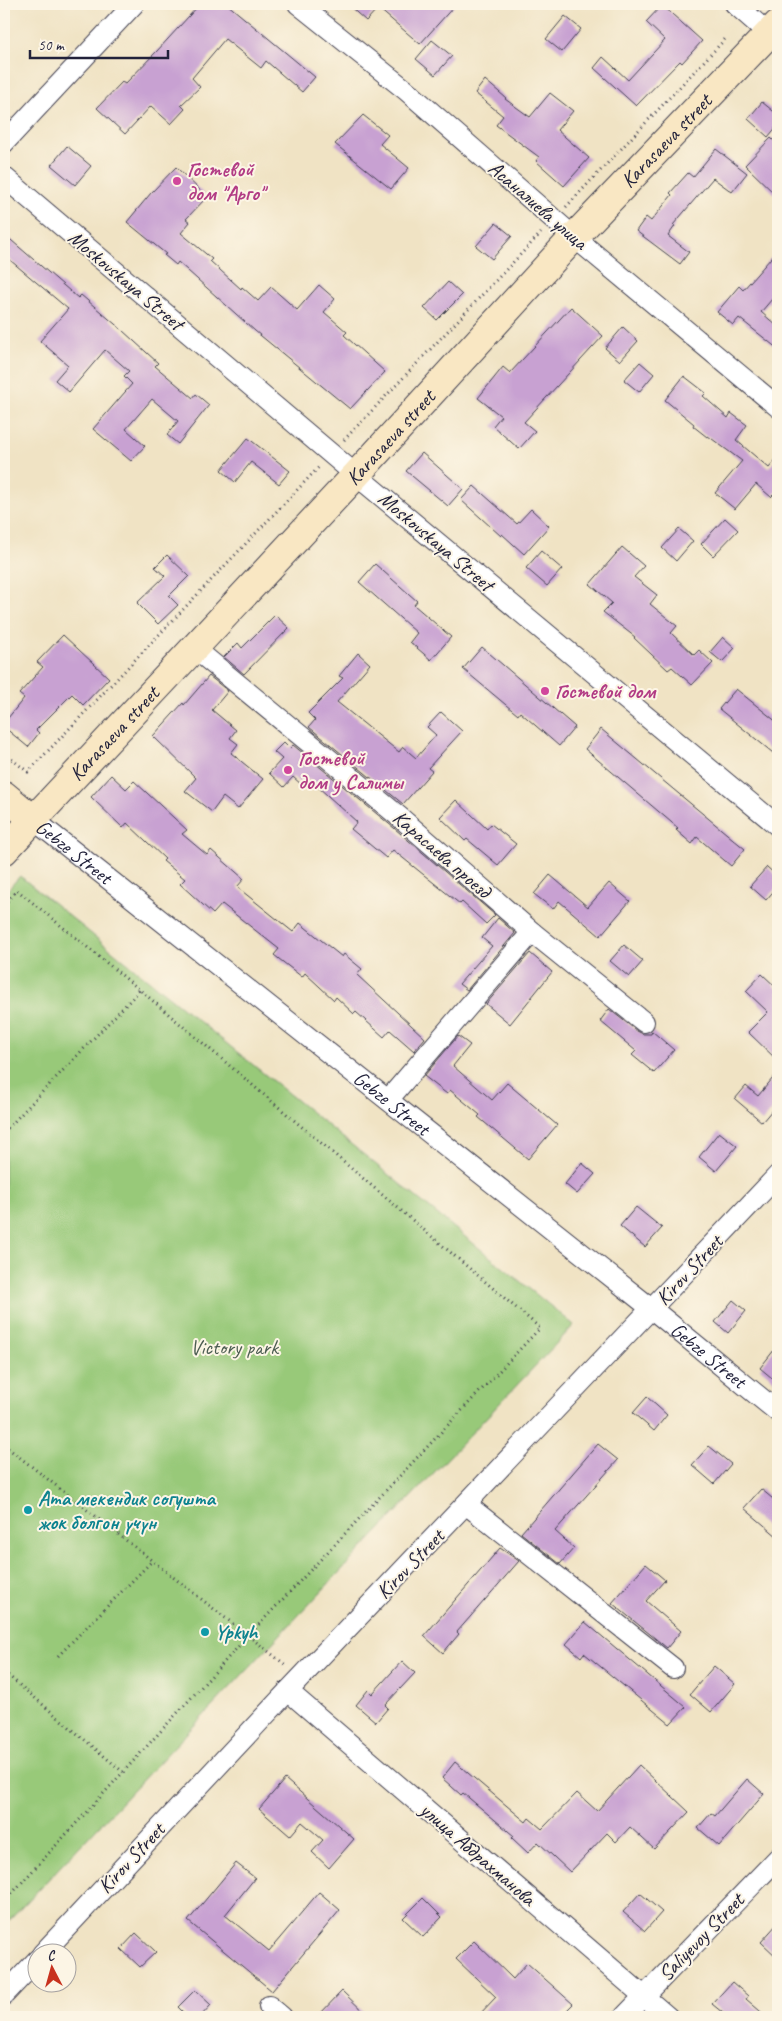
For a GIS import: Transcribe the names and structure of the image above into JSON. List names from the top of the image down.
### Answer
{
  "streets": {
    "main road": ["Karasaeva street", "Gebze Street"],
    "street": [
      "Асаналиева улица",
      "Moskovskaya Street",
      "Карасаева проезд",
      "Kirov Street",
      "улица Абдрахманова",
      "Saliyevoy Street"
    ]
  },
  "crossings": [
    ["Karasaeva street", "Асаналиева улица"],
    ["Karasaeva street", "Moskovskaya Street"],
    ["Karasaeva street", "Gebze Street"],
    ["Karasaeva street", "Карасаева проезд"],
    ["Gebze Street", "Kirov Street"],
    ["Kirov Street", "улица Абдрахманова"],
    ["улица Абдрахманова", "Saliyevoy Street"]
  ],
  "parks": ["Victory park"],
  "places": [
    "Гостевой дом \"Арго\"",
    "Гостевой дом",
    "Гостевой дом у Салимы",
    "Ата мекендик согушта жок болгон үчүн",
    "Ypkyh"
  ],
  "scale_bar": "50 m",
  "north": "top"
}
